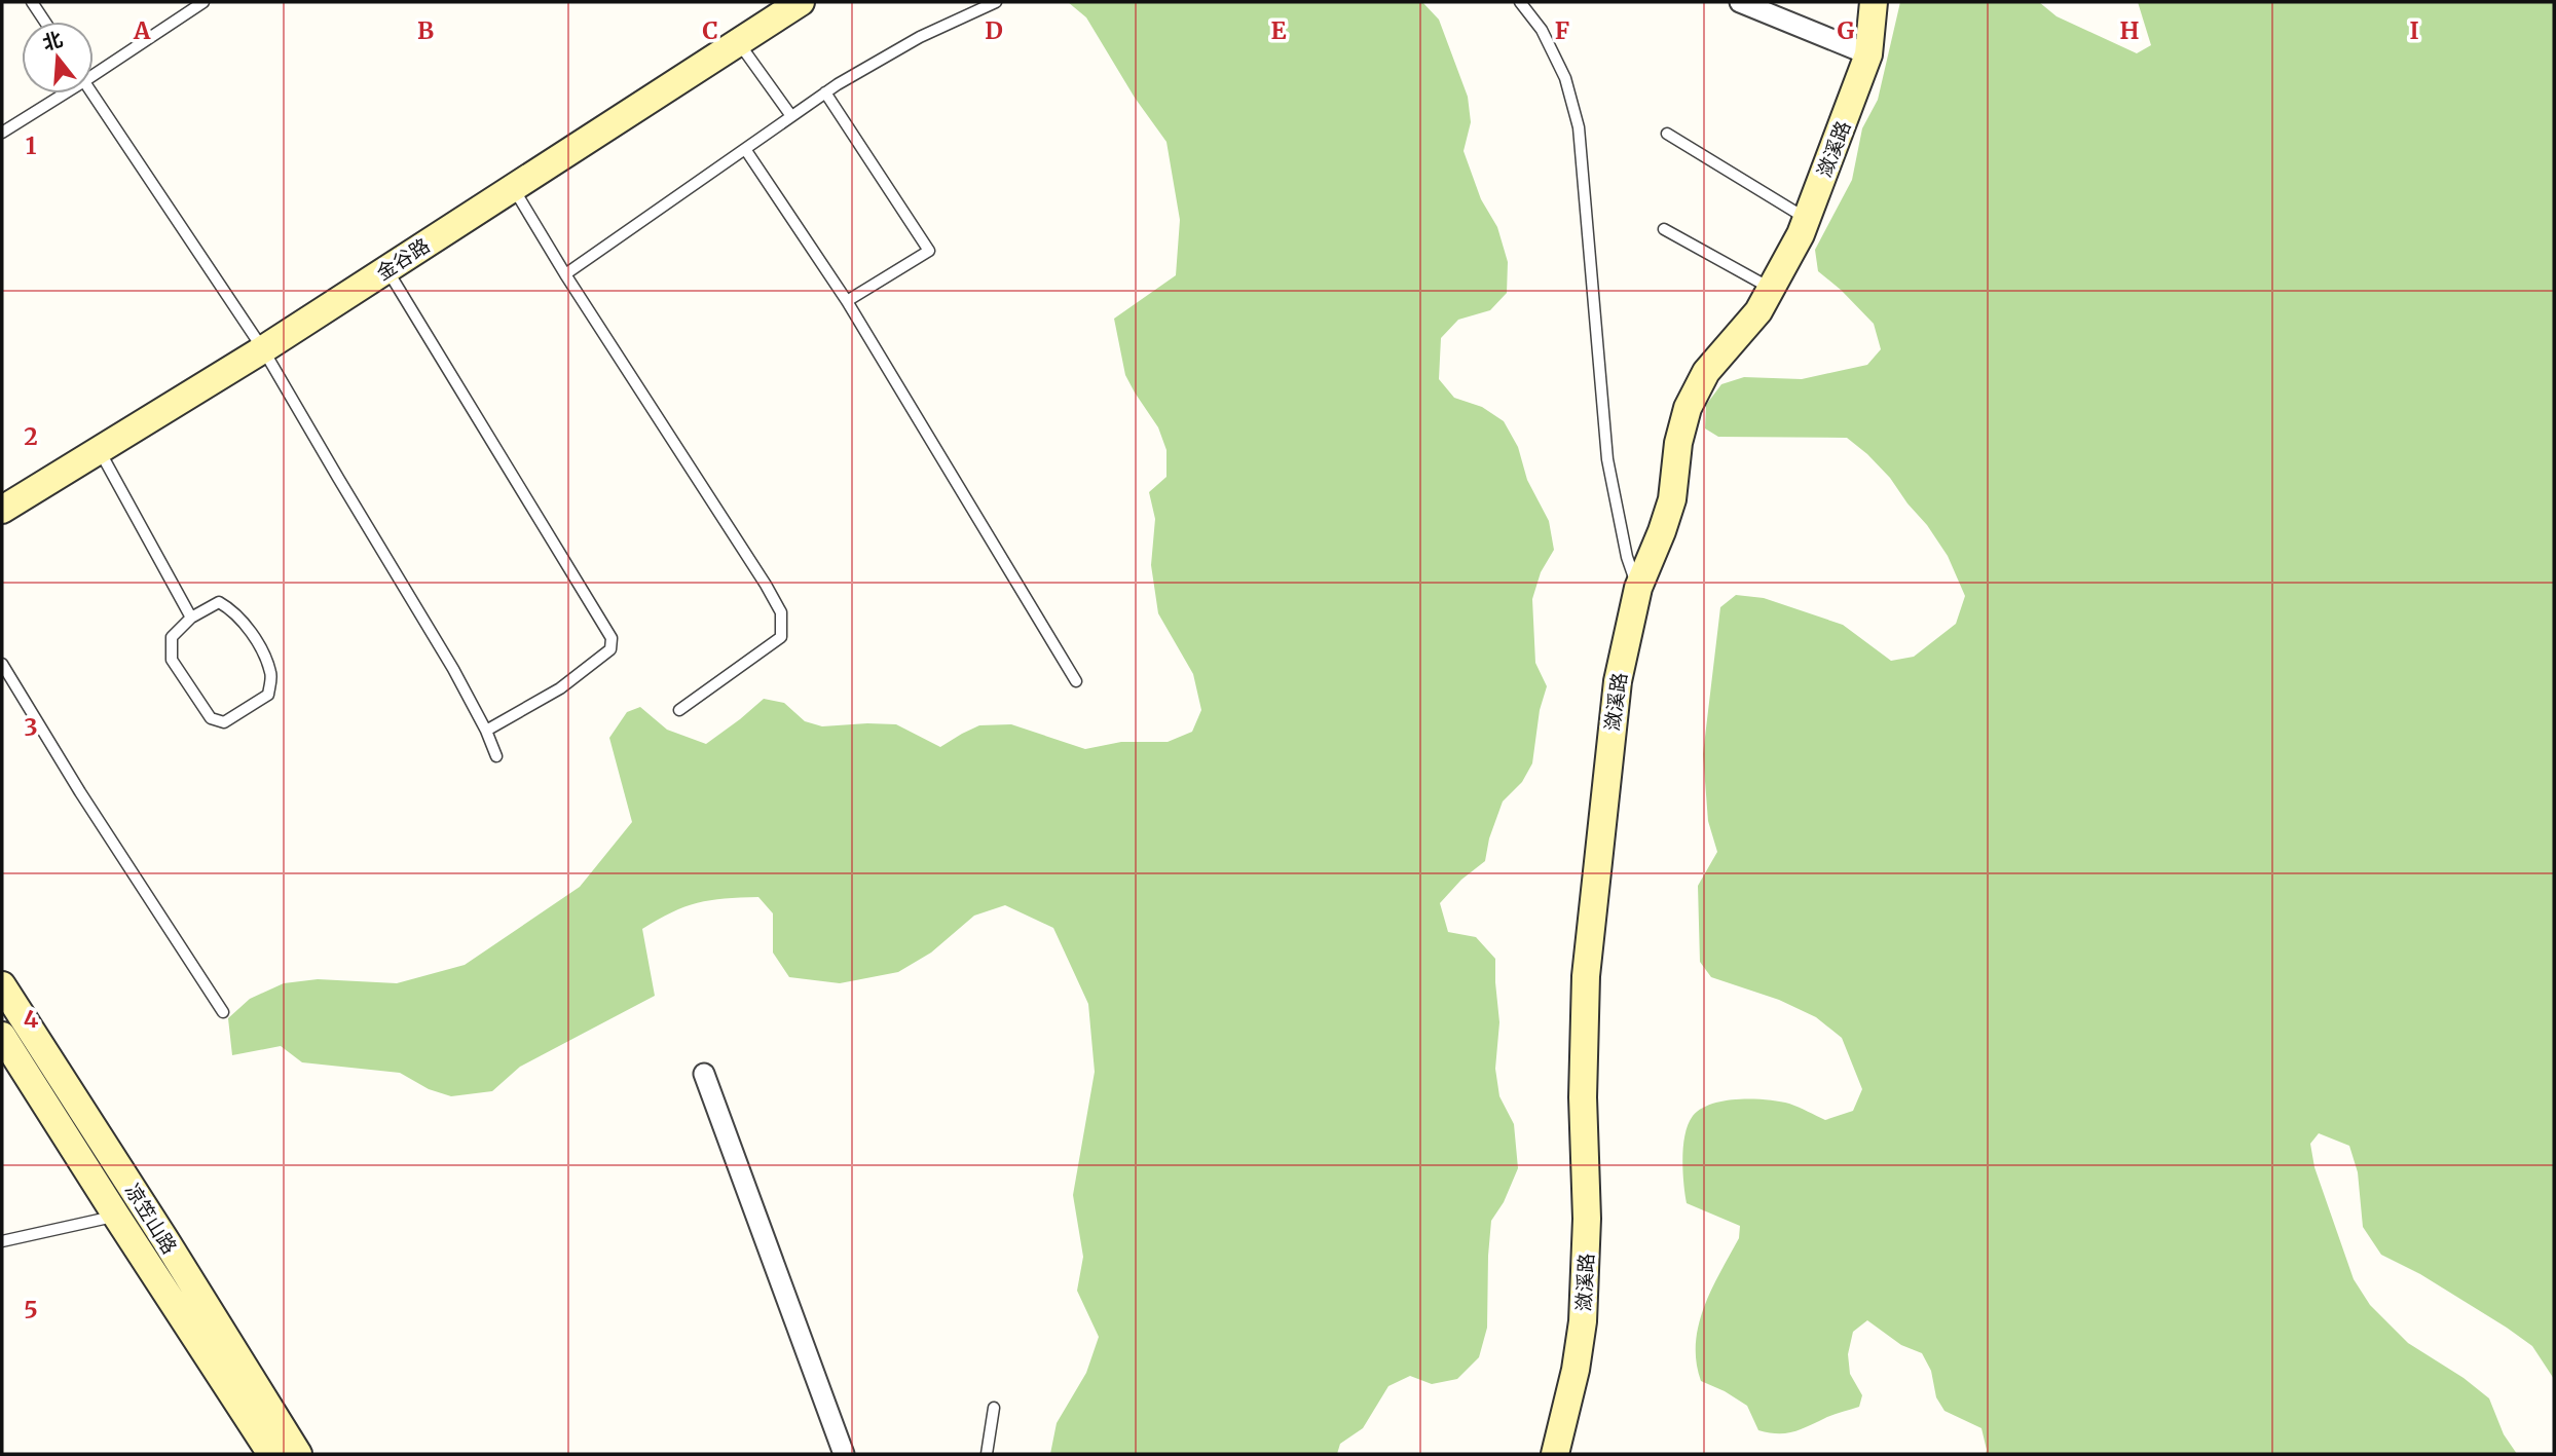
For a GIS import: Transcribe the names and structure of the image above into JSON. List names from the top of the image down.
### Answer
{
  "streets": {
    "street": ["潋溪路", "金谷路", "凉笠山路"]
  },
  "north": "top",
  "grid": {
    "columns": [
      "A",
      "B",
      "C",
      "D",
      "E",
      "F",
      "G",
      "H",
      "I"
    ],
    "rows": [
      "1",
      "2",
      "3",
      "4",
      "5"
    ]
  }
}
